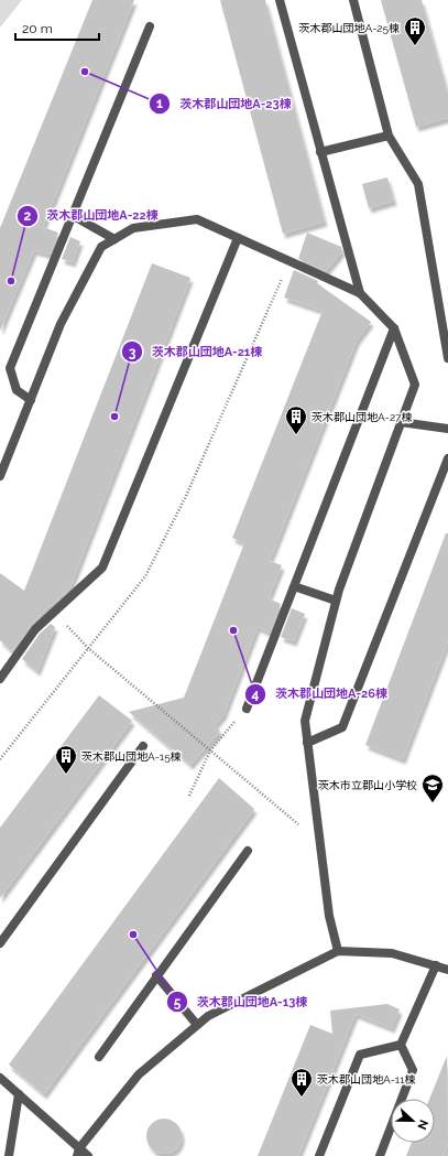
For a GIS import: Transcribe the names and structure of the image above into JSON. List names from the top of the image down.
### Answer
{
  "places": {
    "building": [
      "茨木郡山団地A-25棟",
      "茨木郡山団地A-27棟",
      "茨木郡山団地A-15棟",
      "茨木郡山団地A-11棟"
    ],
    "other": [
      "茨木郡山団地A-23棟",
      "茨木郡山団地A-22棟",
      "茨木郡山団地A-21棟",
      "茨木郡山団地A-26棟",
      "茨木郡山団地A-13棟"
    ],
    "school or university": ["茨木市立郡山小学校"]
  },
  "scale_bar": "20 m",
  "north": "right"
}
